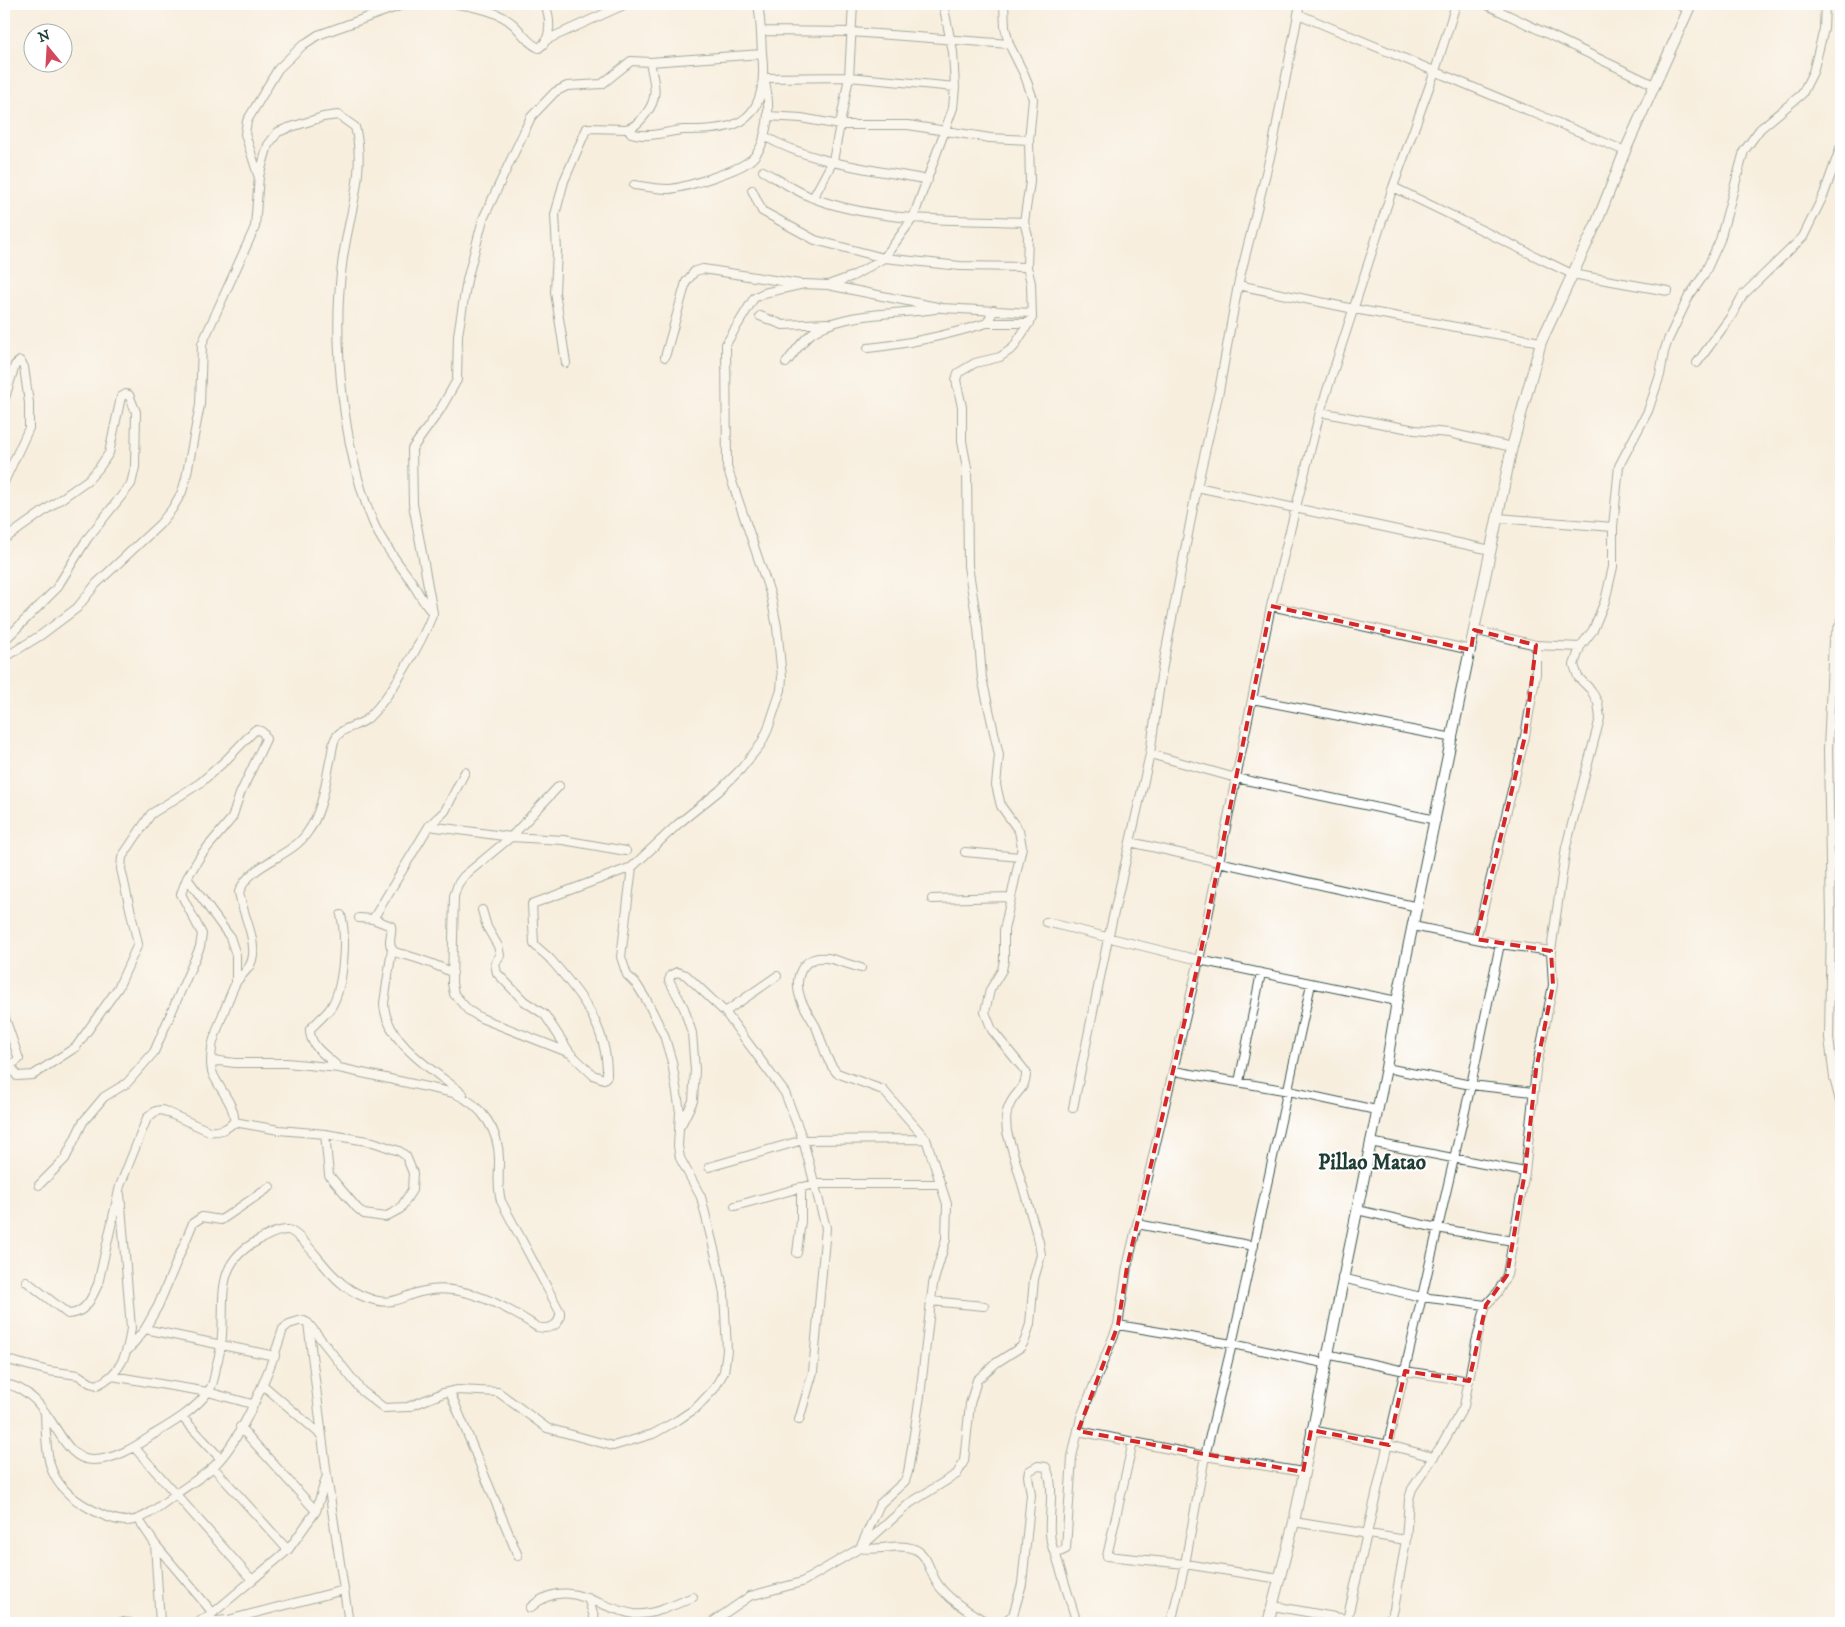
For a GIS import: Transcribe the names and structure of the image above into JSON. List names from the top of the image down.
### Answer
{
  "districts": ["Pillao Matao"],
  "north": "top"
}
